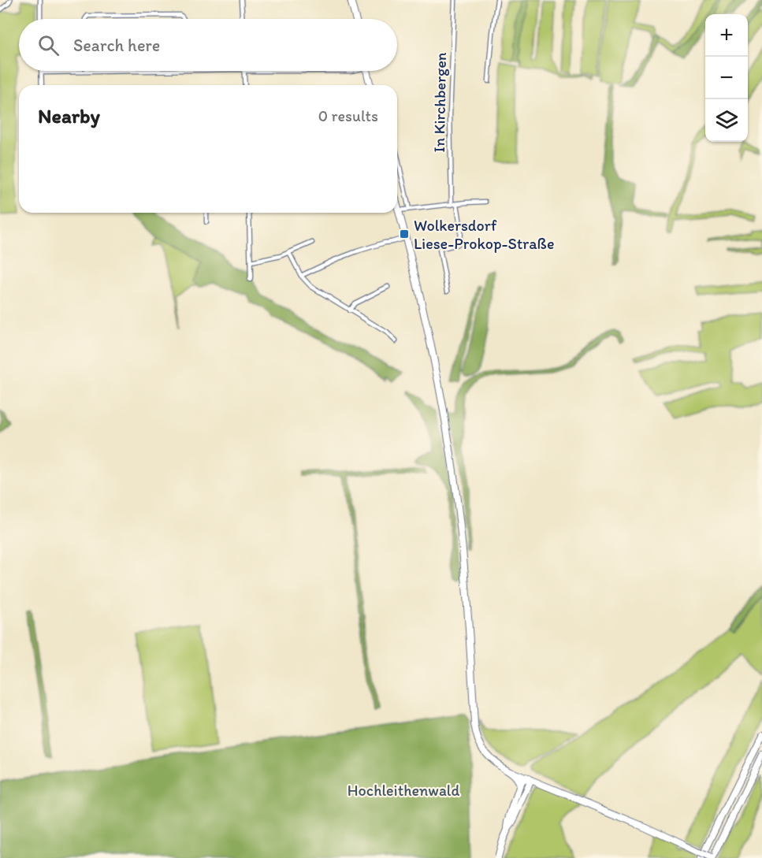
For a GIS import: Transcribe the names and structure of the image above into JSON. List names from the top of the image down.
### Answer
{
  "streets": {
    "street": ["In Kirchbergen"]
  },
  "parks": ["Hochleithenwald"],
  "places": {
    "transit": ["Wolkersdorf Liese-Prokop-Straße"]
  },
  "page": {
    "map_buttons": ["+", "−"],
    "search": "Search here",
    "heading": ["Nearby", "0 results"]
  }
}
